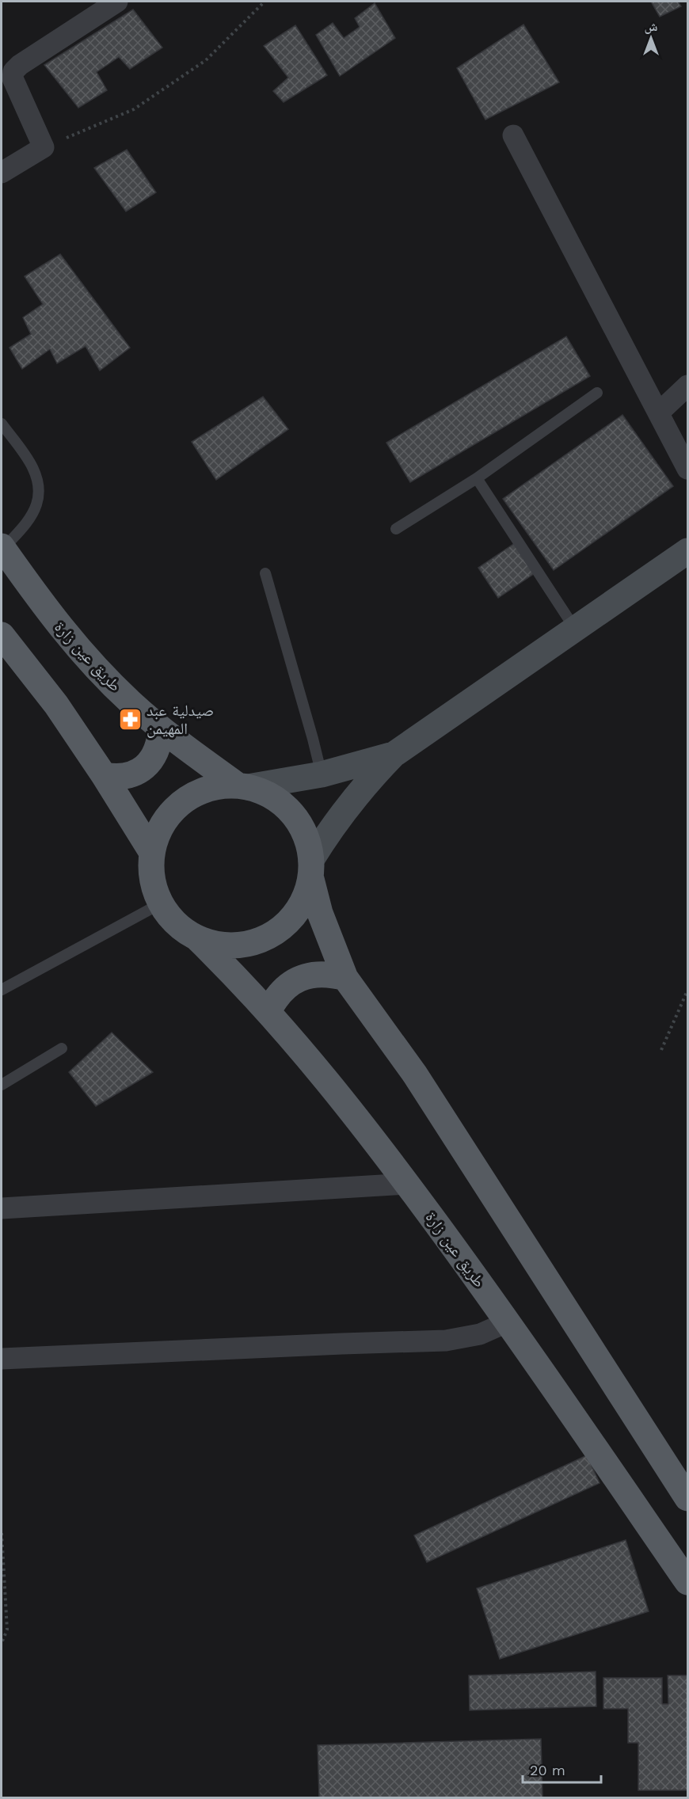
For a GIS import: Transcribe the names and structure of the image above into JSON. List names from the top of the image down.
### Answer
{
  "streets": {
    "main road": ["طريق عين زارة"]
  },
  "places": {
    "pharmacy": ["صيدلية عبد المهيمن"]
  },
  "scale_bar": "20 m",
  "north": "top"
}
